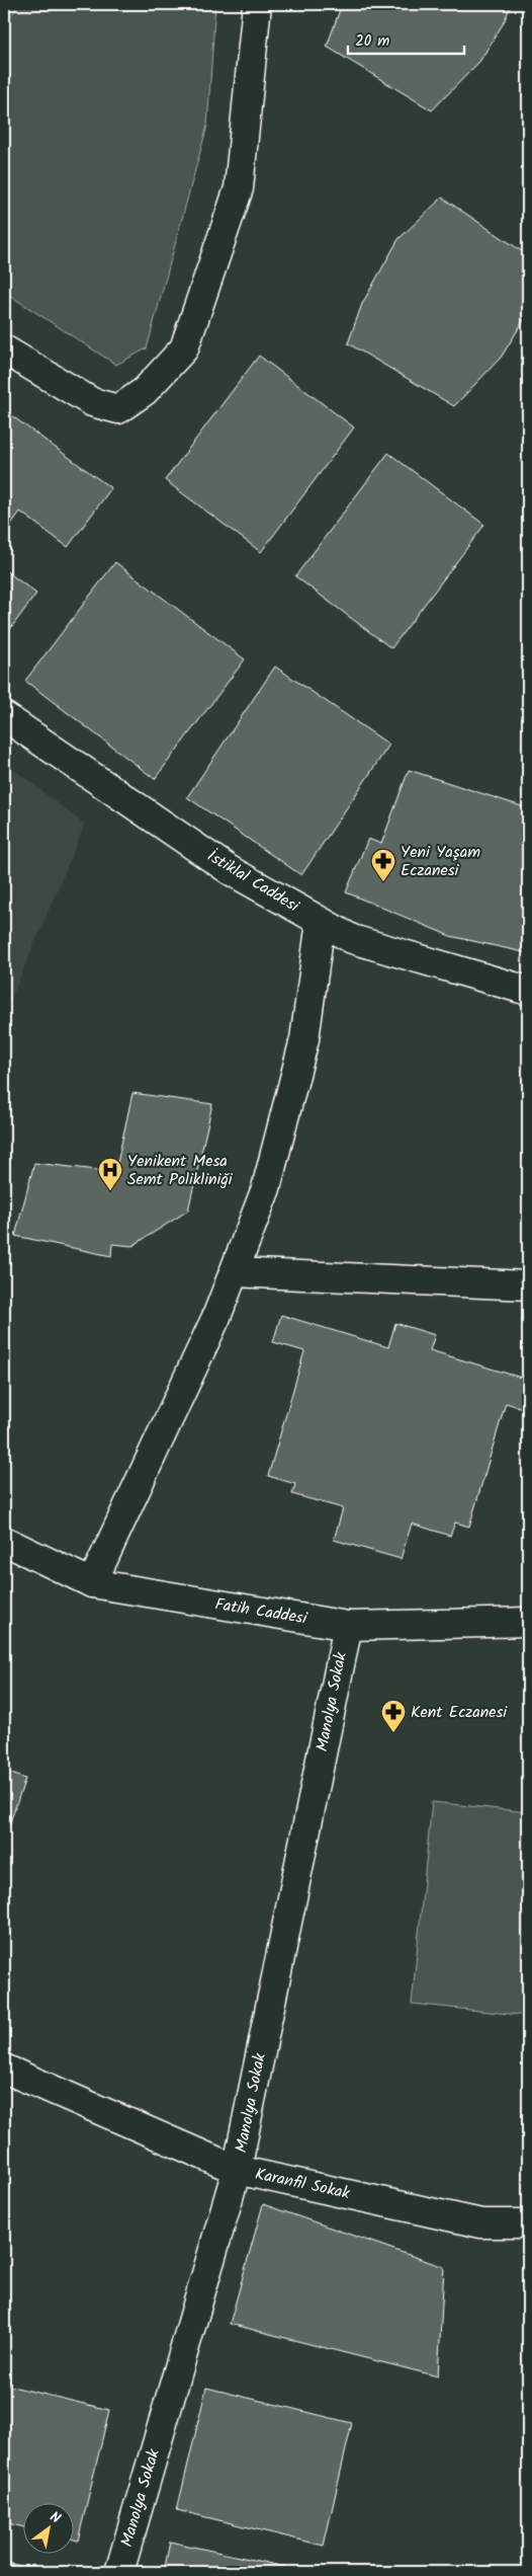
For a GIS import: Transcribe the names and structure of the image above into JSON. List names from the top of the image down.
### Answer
{
  "streets": {
    "street": [
      "İstiklal Caddesi",
      "Fatih Caddesi",
      "Manolya Sokak",
      "Karanfil Sokak"
    ]
  },
  "crossings": [
    ["Fatih Caddesi", "Manolya Sokak"],
    ["Manolya Sokak", "Karanfil Sokak"]
  ],
  "places": {
    "pharmacy": ["Yeni Yaşam Eczanesi", "Kent Eczanesi"],
    "hospital": ["Yenikent Mesa Semt Polikliniği"]
  },
  "scale_bar": "20 m",
  "north": "top right"
}
